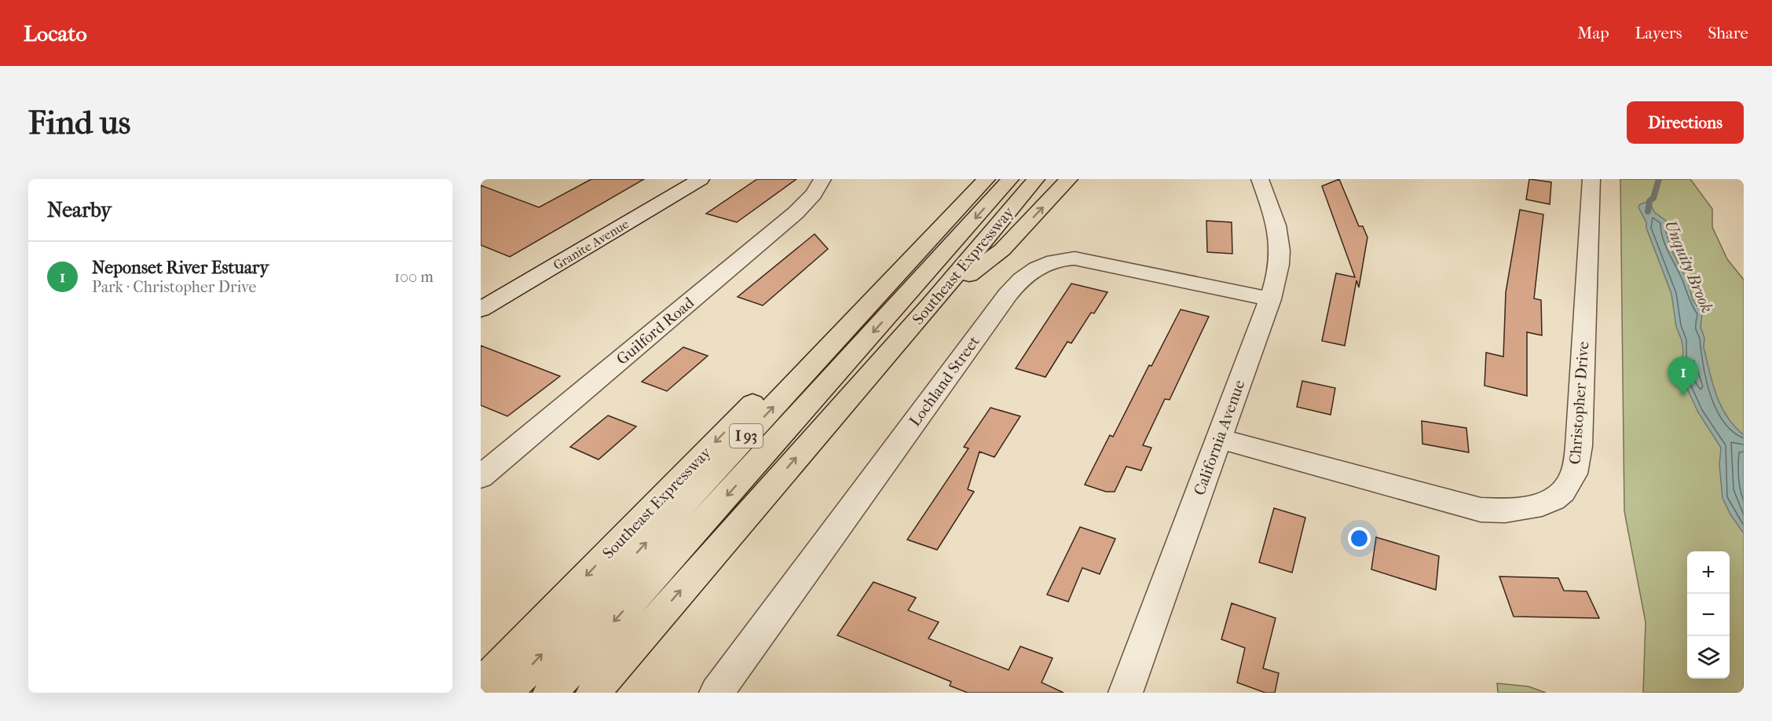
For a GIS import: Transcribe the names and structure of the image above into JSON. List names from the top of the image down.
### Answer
{
  "streets": {
    "highway": ["Southeast Expressway", "I 93"],
    "street": [
      "Granite Avenue",
      "Guilford Road",
      "Lochland Street",
      "Christopher Drive",
      "California Avenue"
    ]
  },
  "crossings": [
    ["Lochland Street", "California Avenue"],
    ["Christopher Drive", "California Avenue"]
  ],
  "water": ["Unquity Brook"],
  "page": {
    "header": "Locato",
    "nav": ["Map", "Layers", "Share"],
    "buttons": "Directions",
    "title": "Find us",
    "heading": "Nearby",
    "list": [
      {
        "mark": "1",
        "name": "Neponset River Estuary",
        "note": "Park · Christopher Drive",
        "value": "100 m"
      }
    ],
    "pins": "1",
    "map_buttons": ["+", "−"]
  }
}
